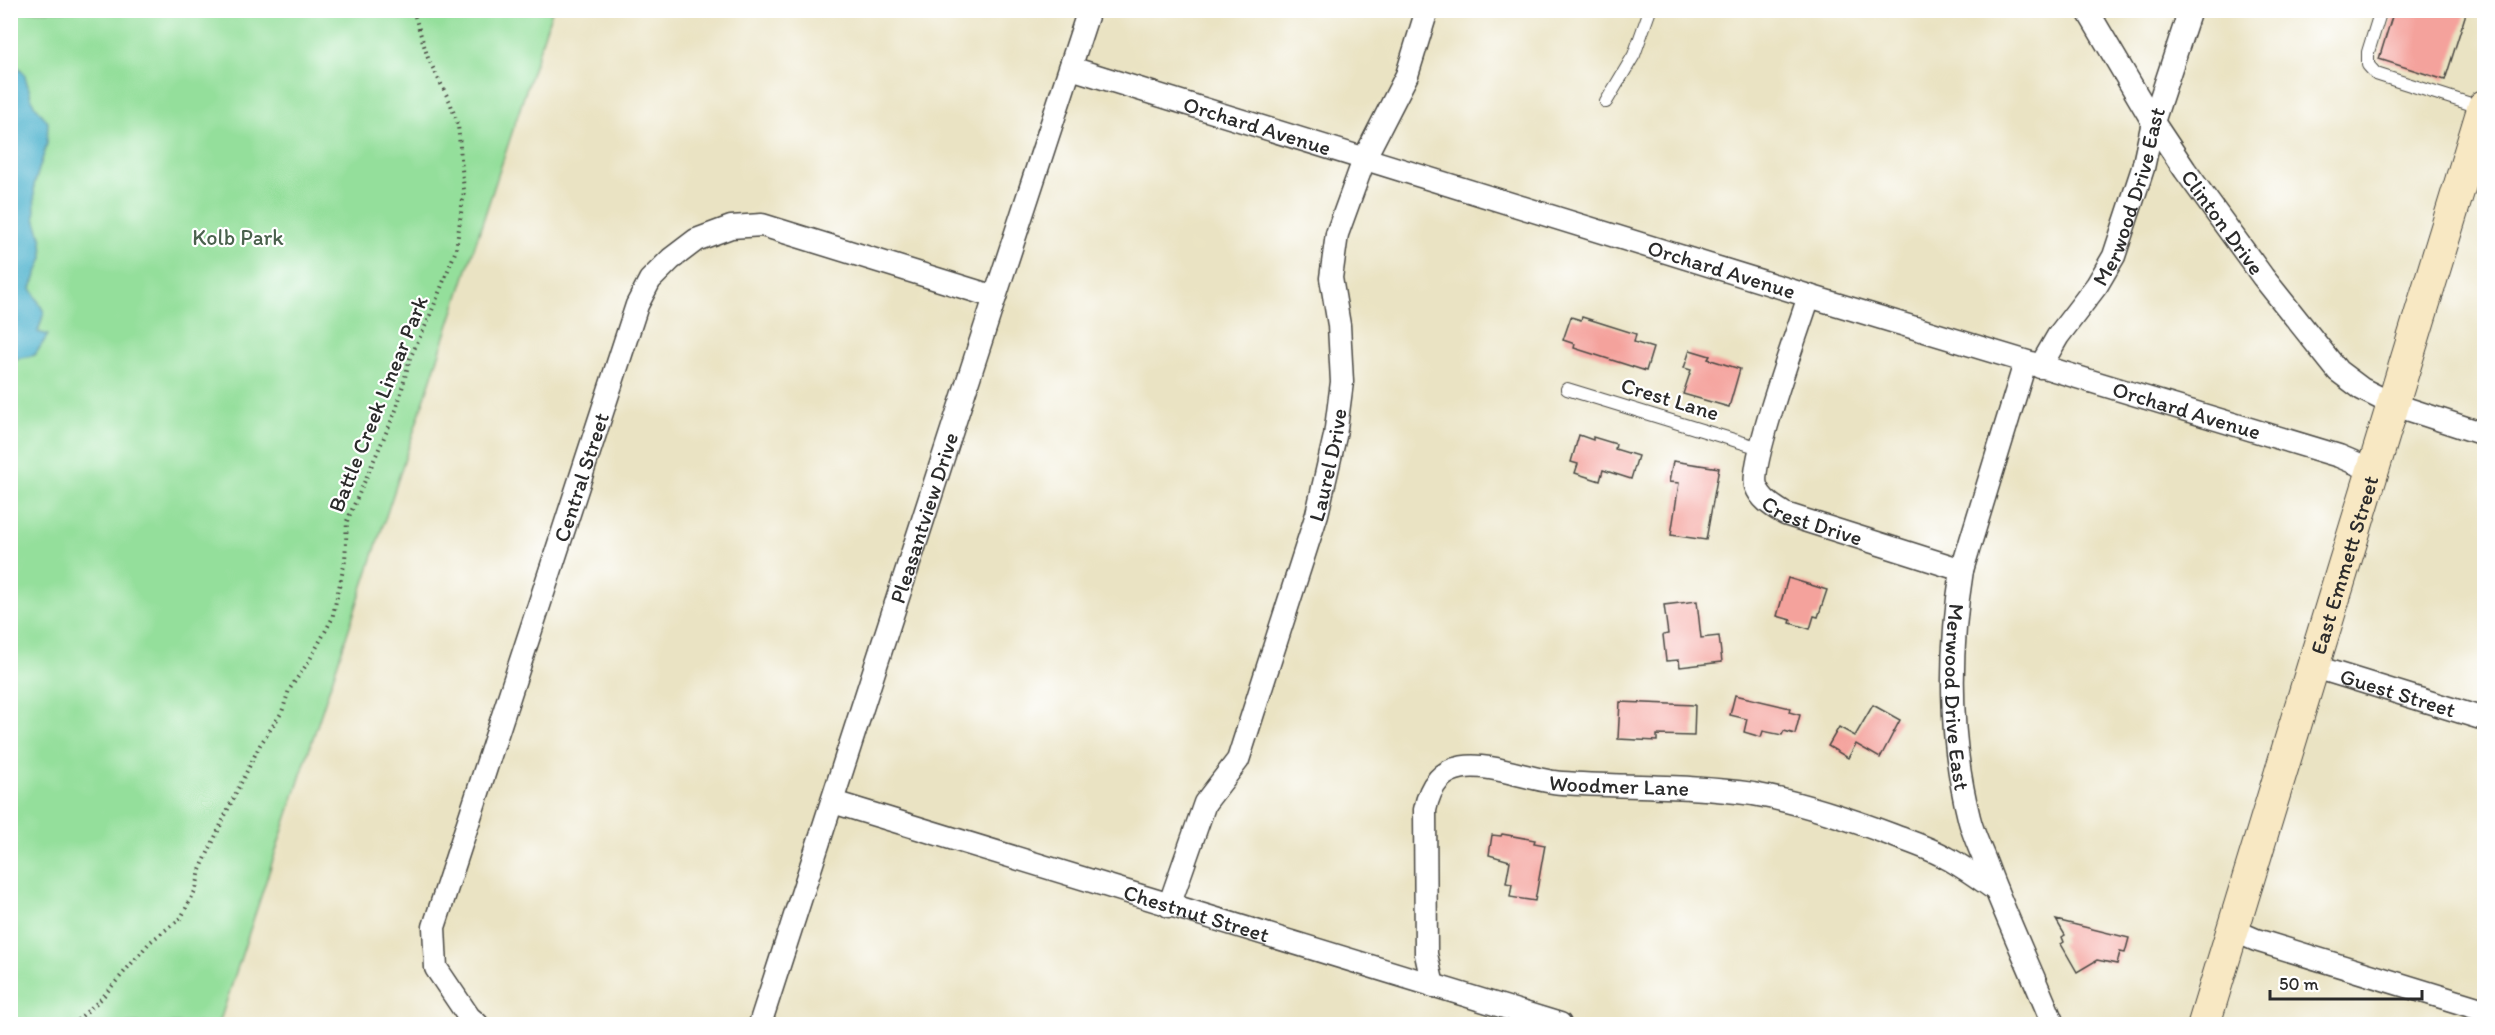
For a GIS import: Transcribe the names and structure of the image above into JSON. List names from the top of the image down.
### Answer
{
  "streets": {
    "street": [
      "Orchard Avenue",
      "Merwood Drive East",
      "Clinton Drive",
      "Laurel Drive",
      "Central Street",
      "Crest Drive",
      "Pleasantview Drive",
      "East Emmett Street",
      "Guest Street",
      "Woodmer Lane",
      "Chestnut Street"
    ],
    "lane": ["Crest Lane"],
    "path": ["Battle Creek Linear Park"]
  },
  "crossings": [
    ["Orchard Avenue", "Merwood Drive East"],
    ["Orchard Avenue", "Laurel Drive"],
    ["Orchard Avenue", "Crest Drive"],
    ["Orchard Avenue", "Pleasantview Drive"],
    ["Orchard Avenue", "East Emmett Street"],
    ["Merwood Drive East", "Clinton Drive"],
    ["Merwood Drive East", "Crest Drive"],
    ["Merwood Drive East", "Woodmer Lane"],
    ["Clinton Drive", "East Emmett Street"],
    ["Crest Lane", "Crest Drive"],
    ["Laurel Drive", "Chestnut Street"],
    ["Central Street", "Pleasantview Drive"],
    ["Pleasantview Drive", "Chestnut Street"],
    ["East Emmett Street", "Guest Street"],
    ["Woodmer Lane", "Chestnut Street"]
  ],
  "parks": ["Kolb Park"],
  "scale_bar": "50 m"
}
